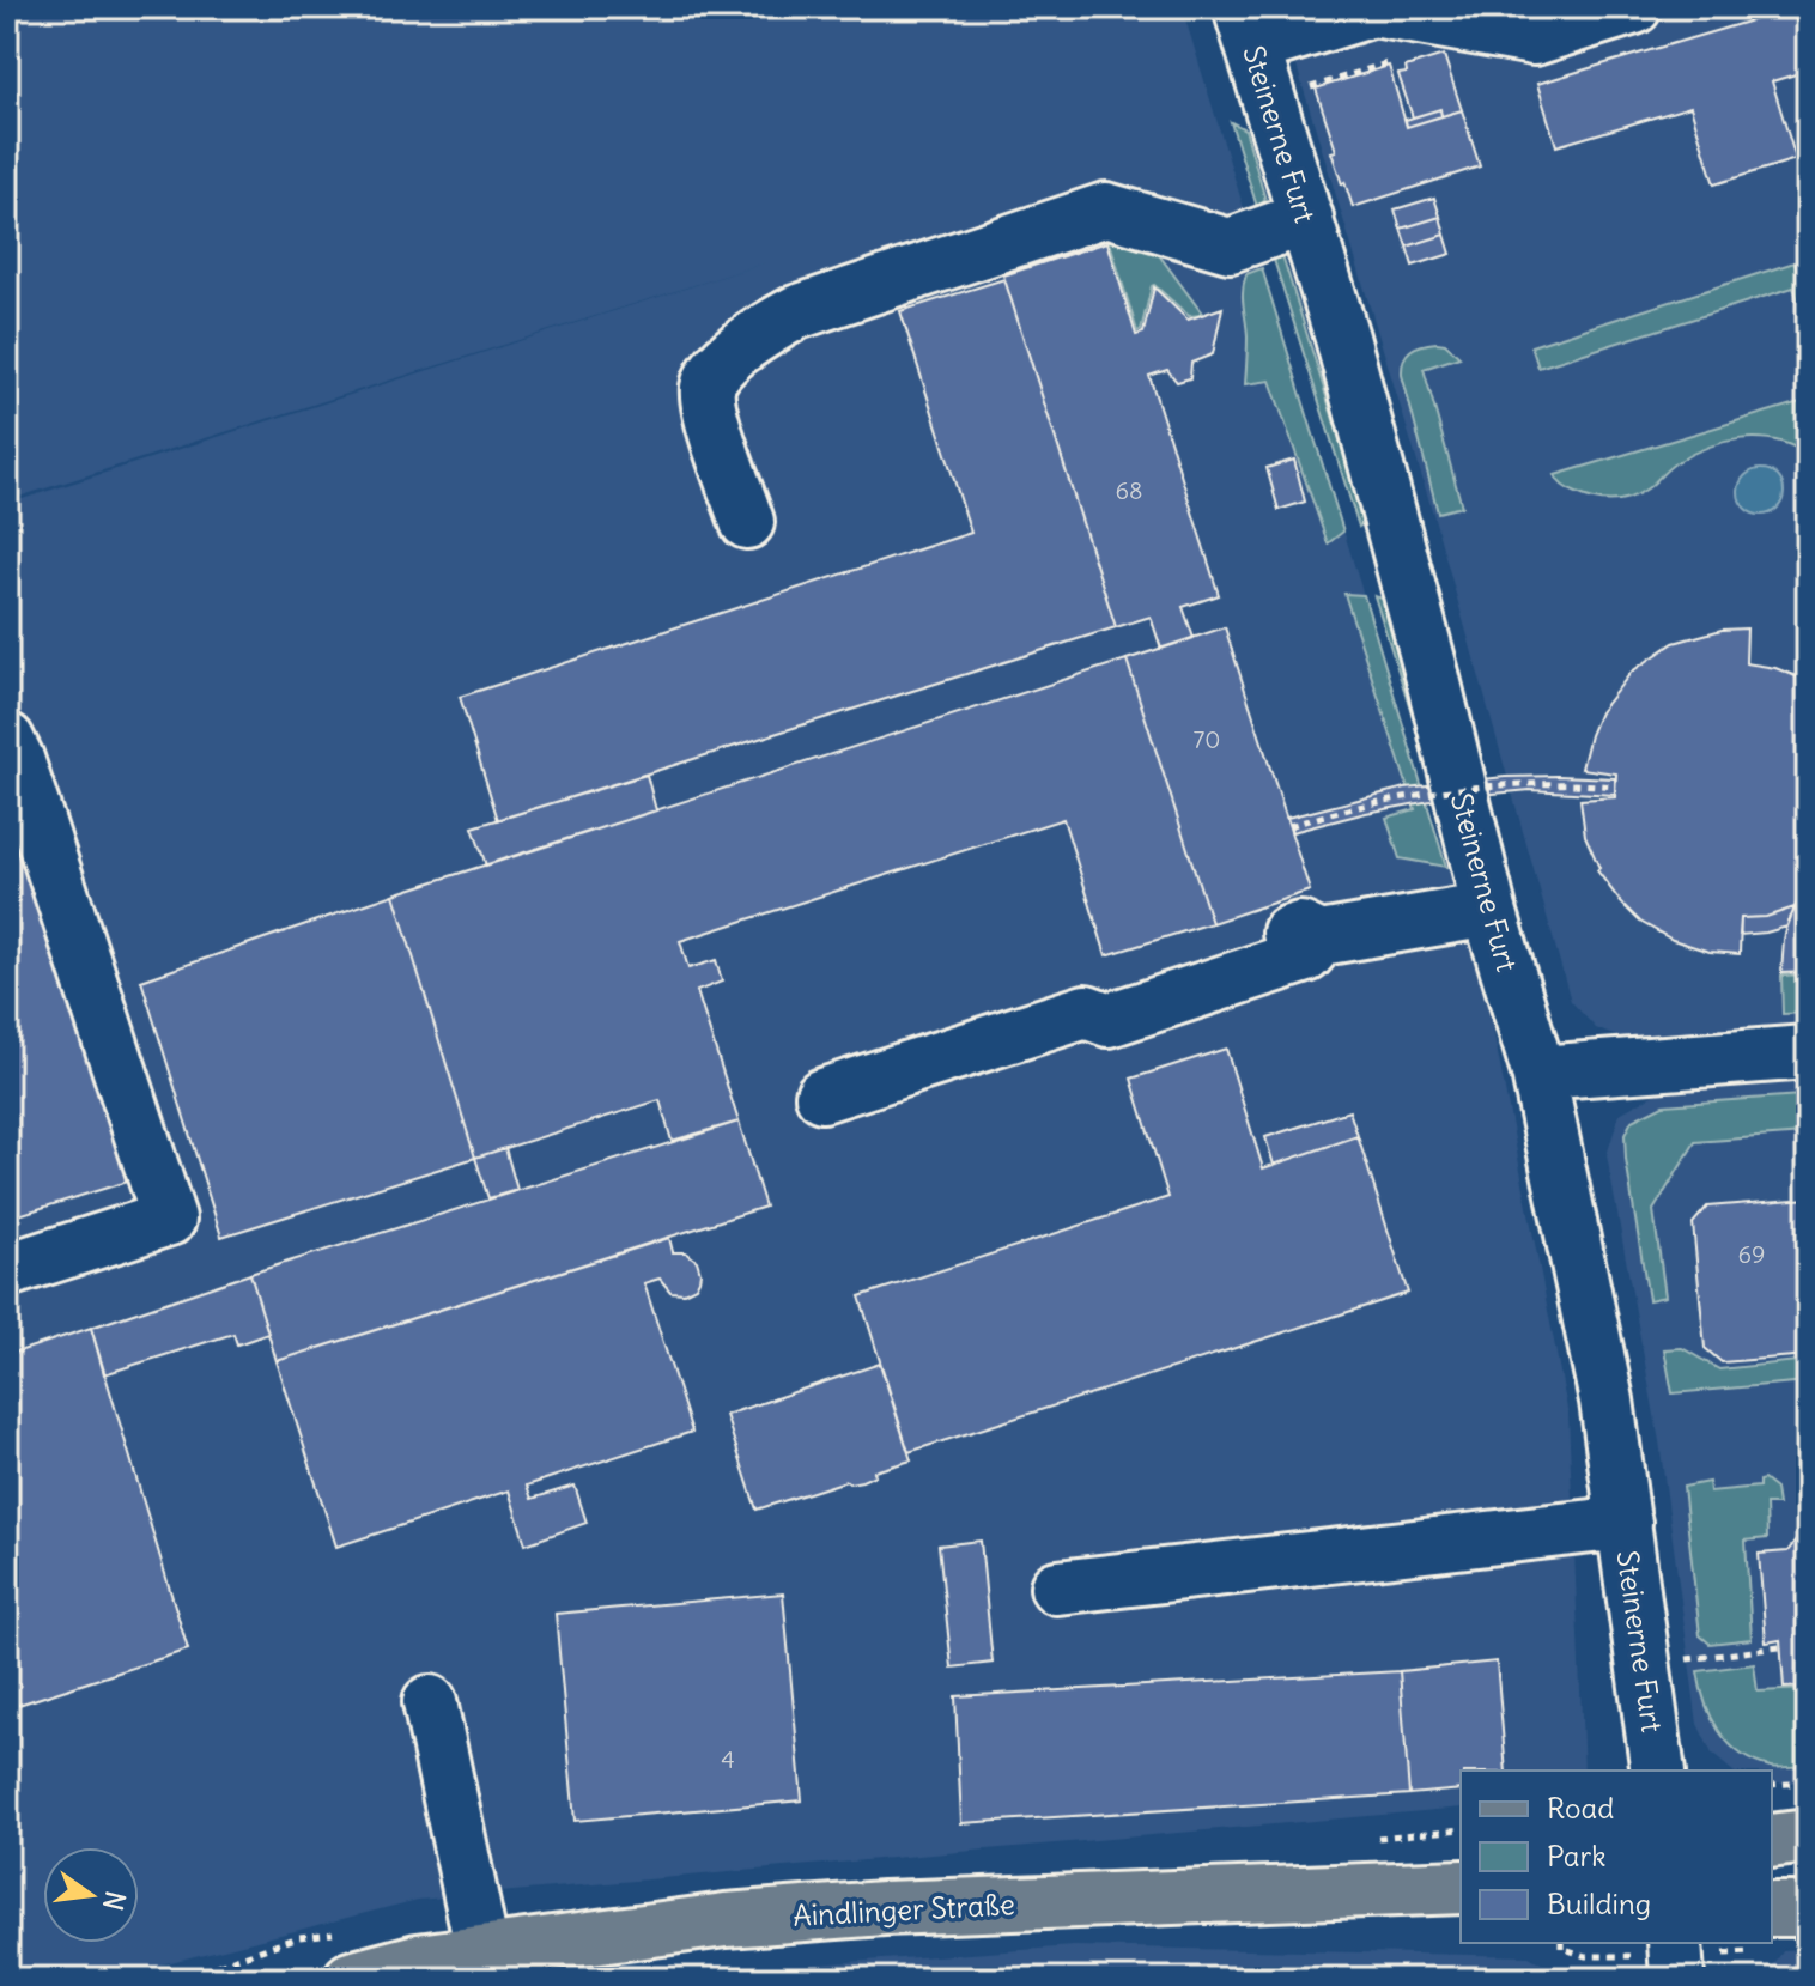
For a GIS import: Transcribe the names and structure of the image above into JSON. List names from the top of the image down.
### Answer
{
  "streets": {
    "main road": ["Aindlinger Straße"],
    "street": ["Steinerne Furt"]
  },
  "house_numbers": [
    "68",
    "70",
    "69",
    "4"
  ],
  "legend": ["Road", "Park", "Building"],
  "north": "right"
}
